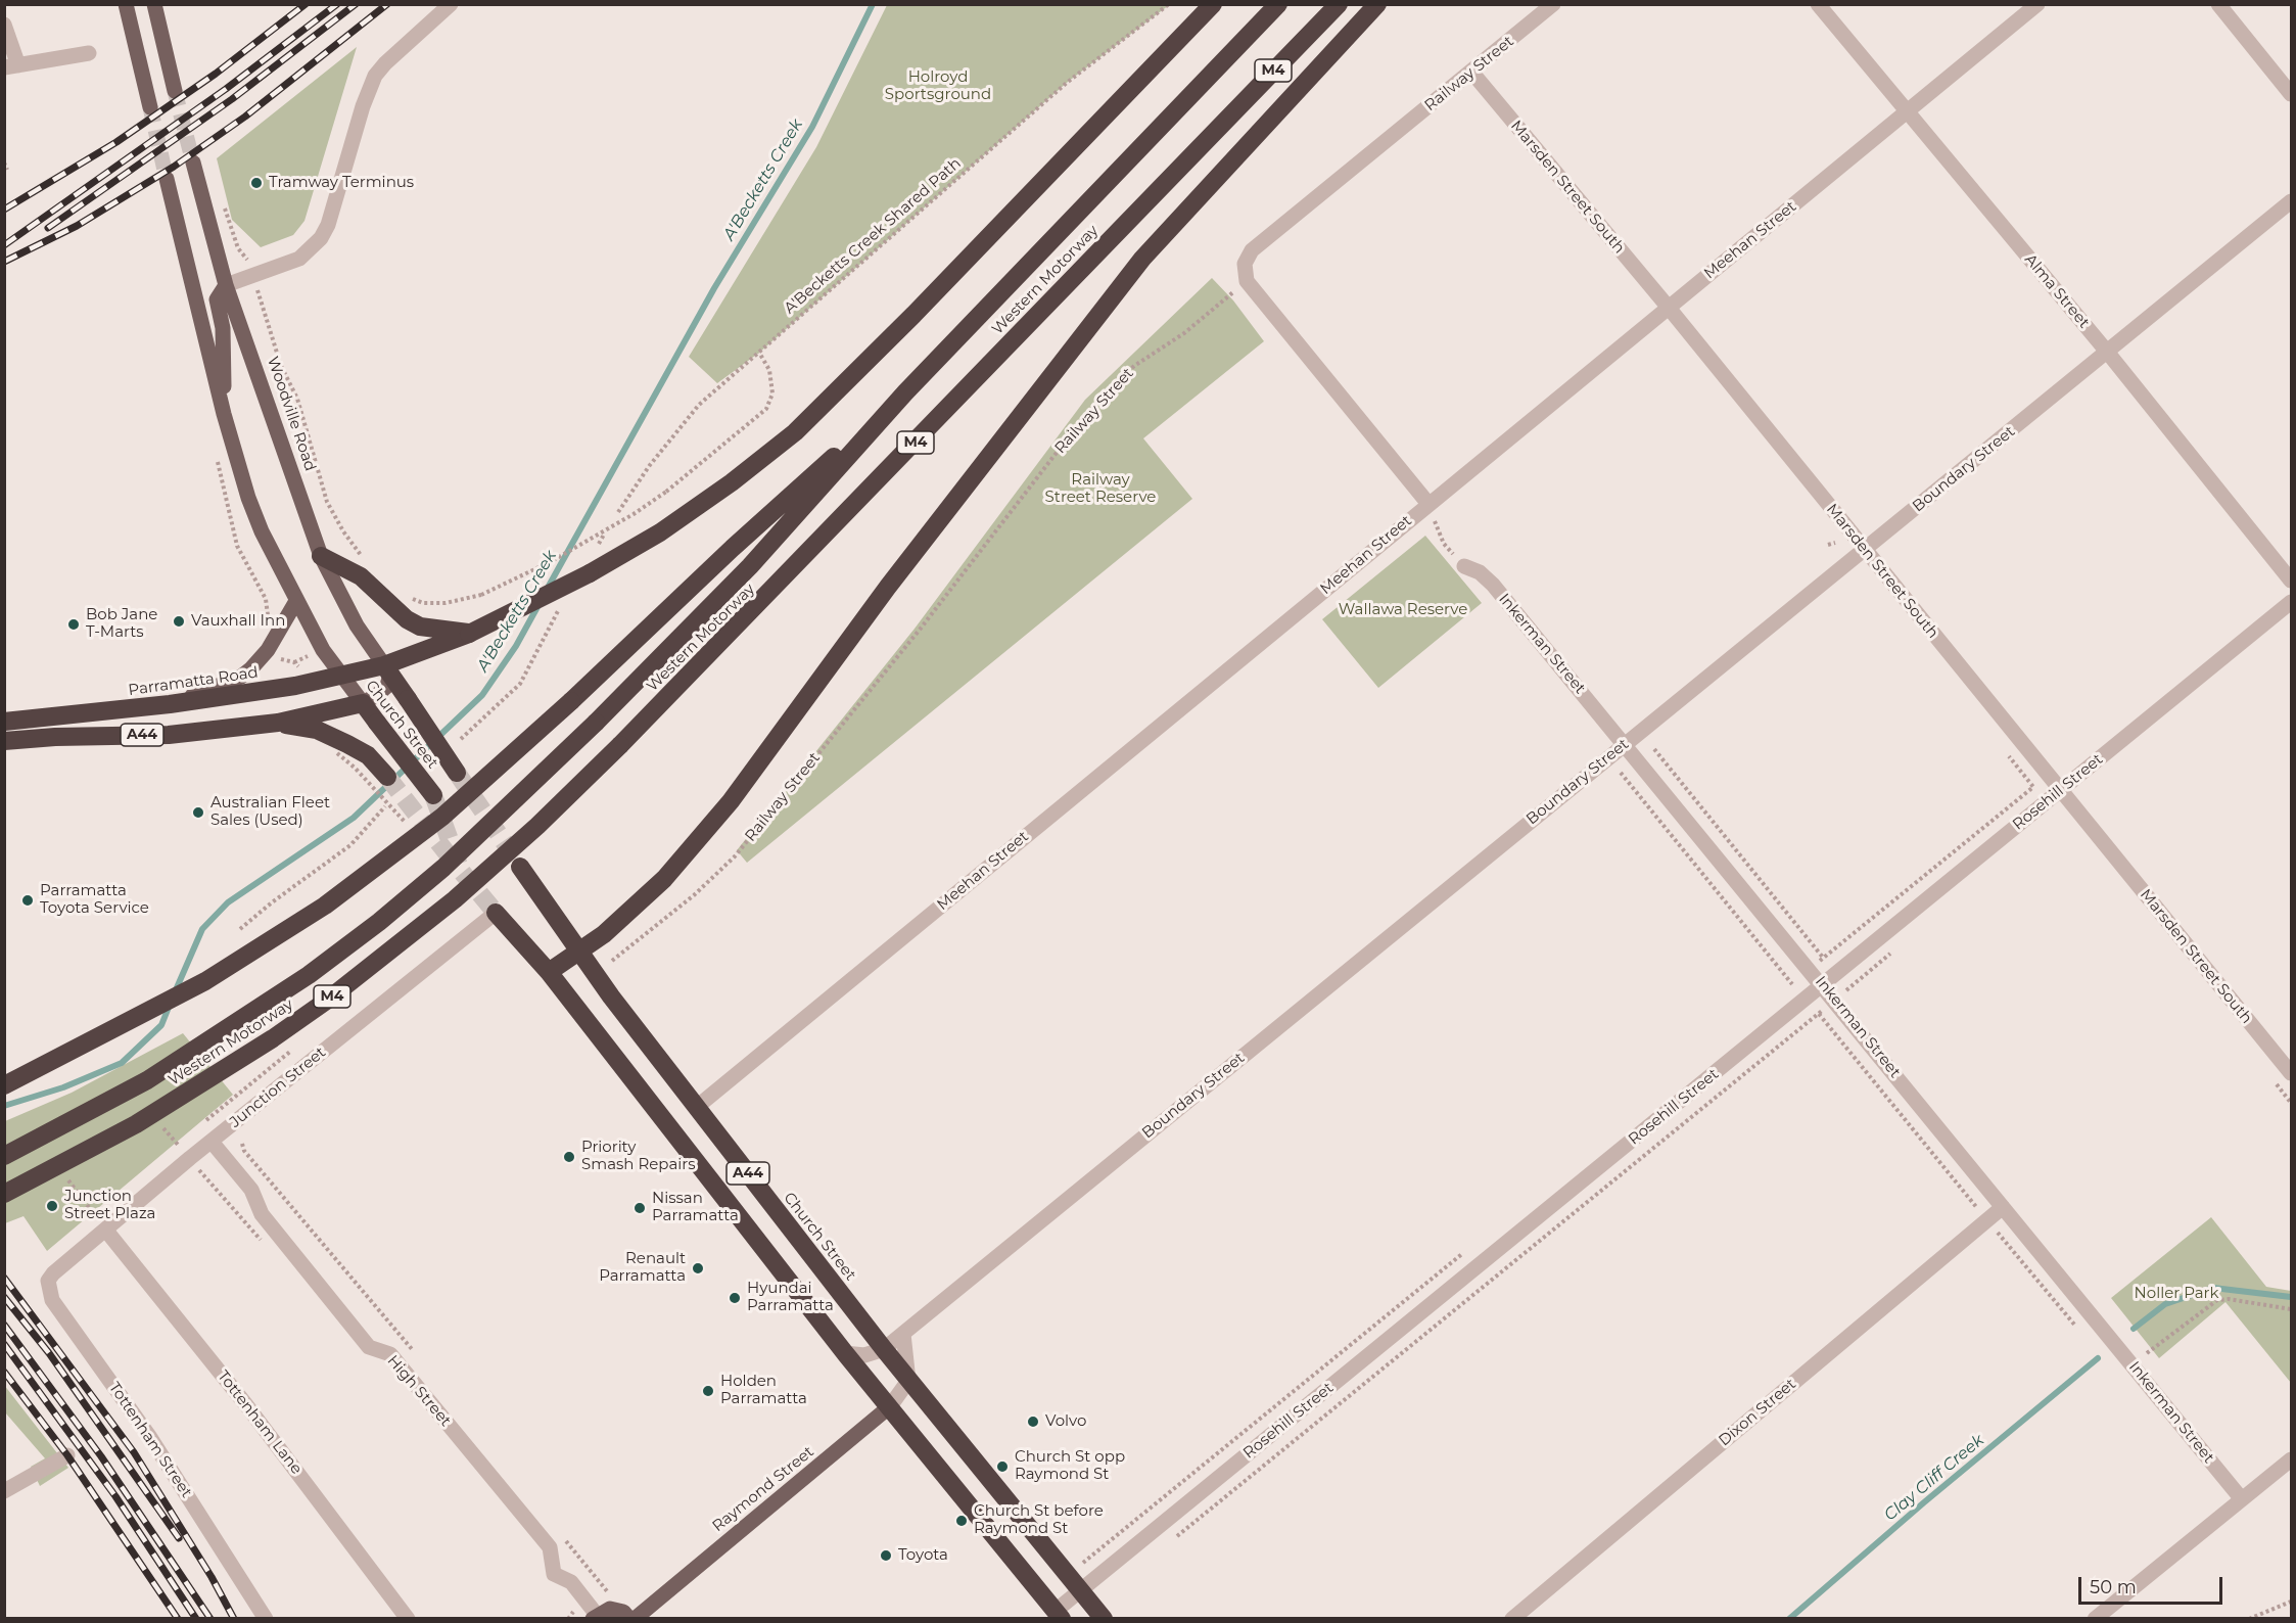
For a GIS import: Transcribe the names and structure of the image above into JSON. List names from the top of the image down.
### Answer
{
  "streets": {
    "highway": [
      "M4",
      "Western Motorway",
      "Parramatta Road",
      "Church Street",
      "A44"
    ],
    "main road": ["Woodville Road", "Raymond Street"],
    "street": [
      "Railway Street",
      "Marsden Street South",
      "Meehan Street",
      "Alma Street",
      "Boundary Street",
      "Inkerman Street",
      "Rosehill Street",
      "Junction Street",
      "High Street",
      "Dixon Street",
      "Tottenham Lane",
      "Tottenham Street"
    ],
    "path": ["A'Becketts Creek Shared Path"]
  },
  "crossings": [
    ["Railway Street", "Marsden Street South"],
    ["Marsden Street South", "Meehan Street"],
    ["Marsden Street South", "Boundary Street"],
    ["Marsden Street South", "Rosehill Street"],
    ["Meehan Street", "Alma Street"],
    ["Meehan Street", "Church Street"],
    ["Alma Street", "Boundary Street"],
    ["Woodville Road", "Parramatta Road"],
    ["Woodville Road", "Church Street"],
    ["Woodville Road", "A44"],
    ["Boundary Street", "Inkerman Street"],
    ["Boundary Street", "Church Street"],
    ["Inkerman Street", "Rosehill Street"],
    ["Inkerman Street", "Dixon Street"],
    ["Parramatta Road", "Church Street"],
    ["Parramatta Road", "A44"],
    ["Church Street", "A44"],
    ["Church Street", "Rosehill Street"],
    ["Church Street", "Raymond Street"],
    ["A44", "Rosehill Street"],
    ["A44", "Junction Street"],
    ["A44", "Raymond Street"],
    ["Junction Street", "High Street"],
    ["Junction Street", "Tottenham Lane"],
    ["Junction Street", "Tottenham Street"]
  ],
  "water": ["A'Becketts Creek", "Clay Cliff Creek"],
  "parks": [
    "Holroyd Sportsground",
    "Railway Street Reserve",
    "Wallawa Reserve",
    "Noller Park"
  ],
  "places": [
    "Tramway Terminus",
    "Vauxhall Inn",
    "Bob Jane T-Marts",
    "Australian Fleet Sales (Used)",
    "Parramatta Toyota Service",
    "Priority Smash Repairs",
    "Junction Street Plaza",
    "Nissan Parramatta",
    "Renault Parramatta",
    "Hyundai Parramatta",
    "Holden Parramatta",
    "Volvo",
    "Church St opp Raymond St",
    "Church St before Raymond St",
    "Toyota"
  ],
  "scale_bar": "50 m"
}
